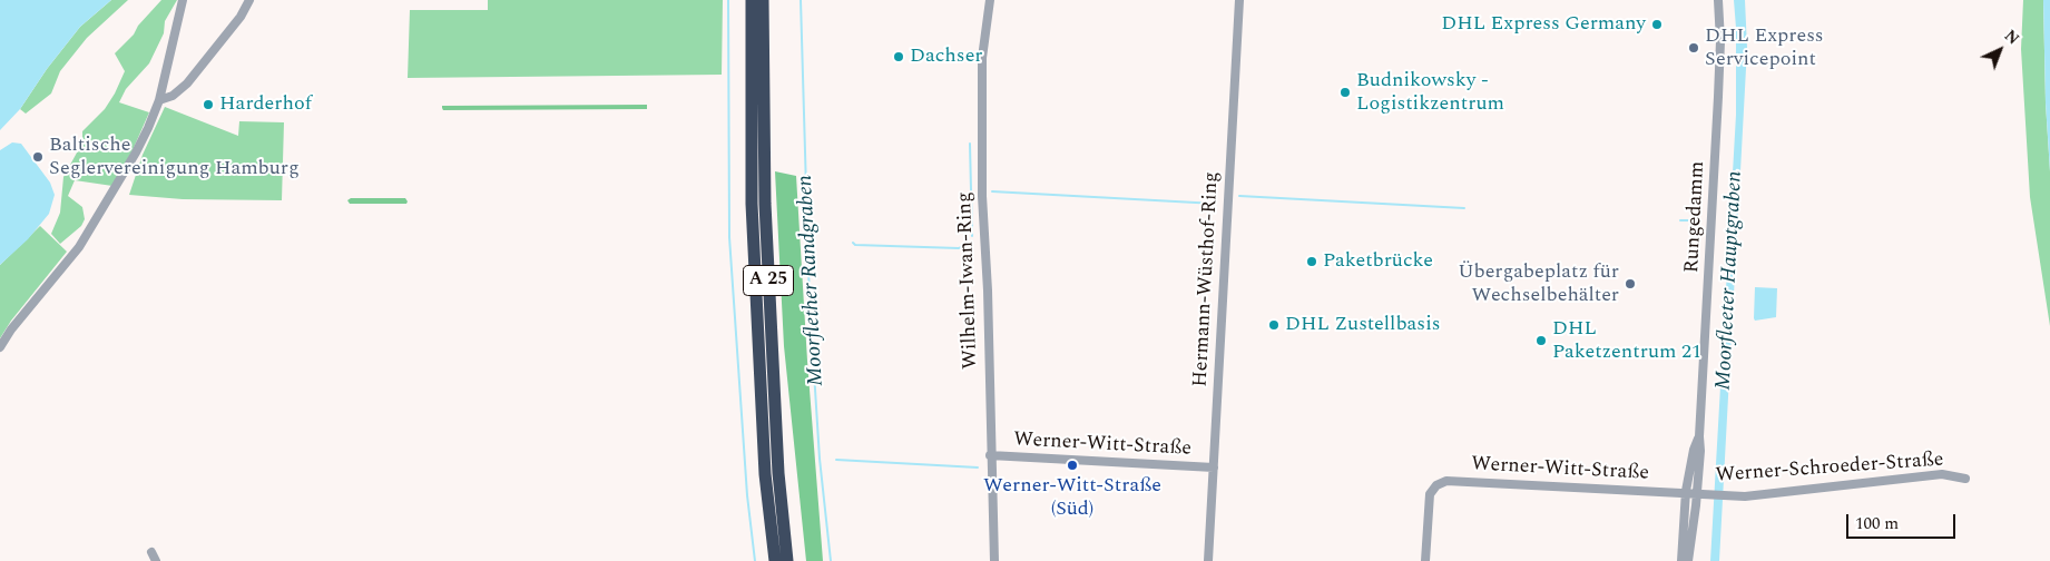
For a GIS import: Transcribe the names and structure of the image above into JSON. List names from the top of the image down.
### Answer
{
  "streets": {
    "highway": ["A 25"],
    "street": [
      "Rungedamm",
      "Hermann-Wüsthof-Ring",
      "Wilhelm-Iwan-Ring",
      "Werner-Witt-Straße",
      "Werner-Schroeder-Straße"
    ]
  },
  "crossings": [
    ["Rungedamm", "Werner-Witt-Straße"],
    ["Rungedamm", "Werner-Schroeder-Straße"],
    ["Hermann-Wüsthof-Ring", "Werner-Witt-Straße"],
    ["Wilhelm-Iwan-Ring", "Werner-Witt-Straße"],
    ["Werner-Witt-Straße", "Werner-Schroeder-Straße"]
  ],
  "water": ["Moorflether Randgraben", "Moorfleeter Hauptgraben"],
  "places": [
    "DHL Express Germany",
    "DHL Express Servicepoint",
    "Dachser",
    "Budnikowsky - Logistikzentrum",
    "Harderhof",
    "Baltische Seglervereinigung Hamburg",
    "Paketbrücke",
    "Übergabeplatz für Wechselbehälter",
    "DHL Zustellbasis",
    "DHL Paketzentrum 21",
    "Werner-Witt-Straße (Süd)"
  ],
  "scale_bar": "100 m",
  "north": "top right"
}
